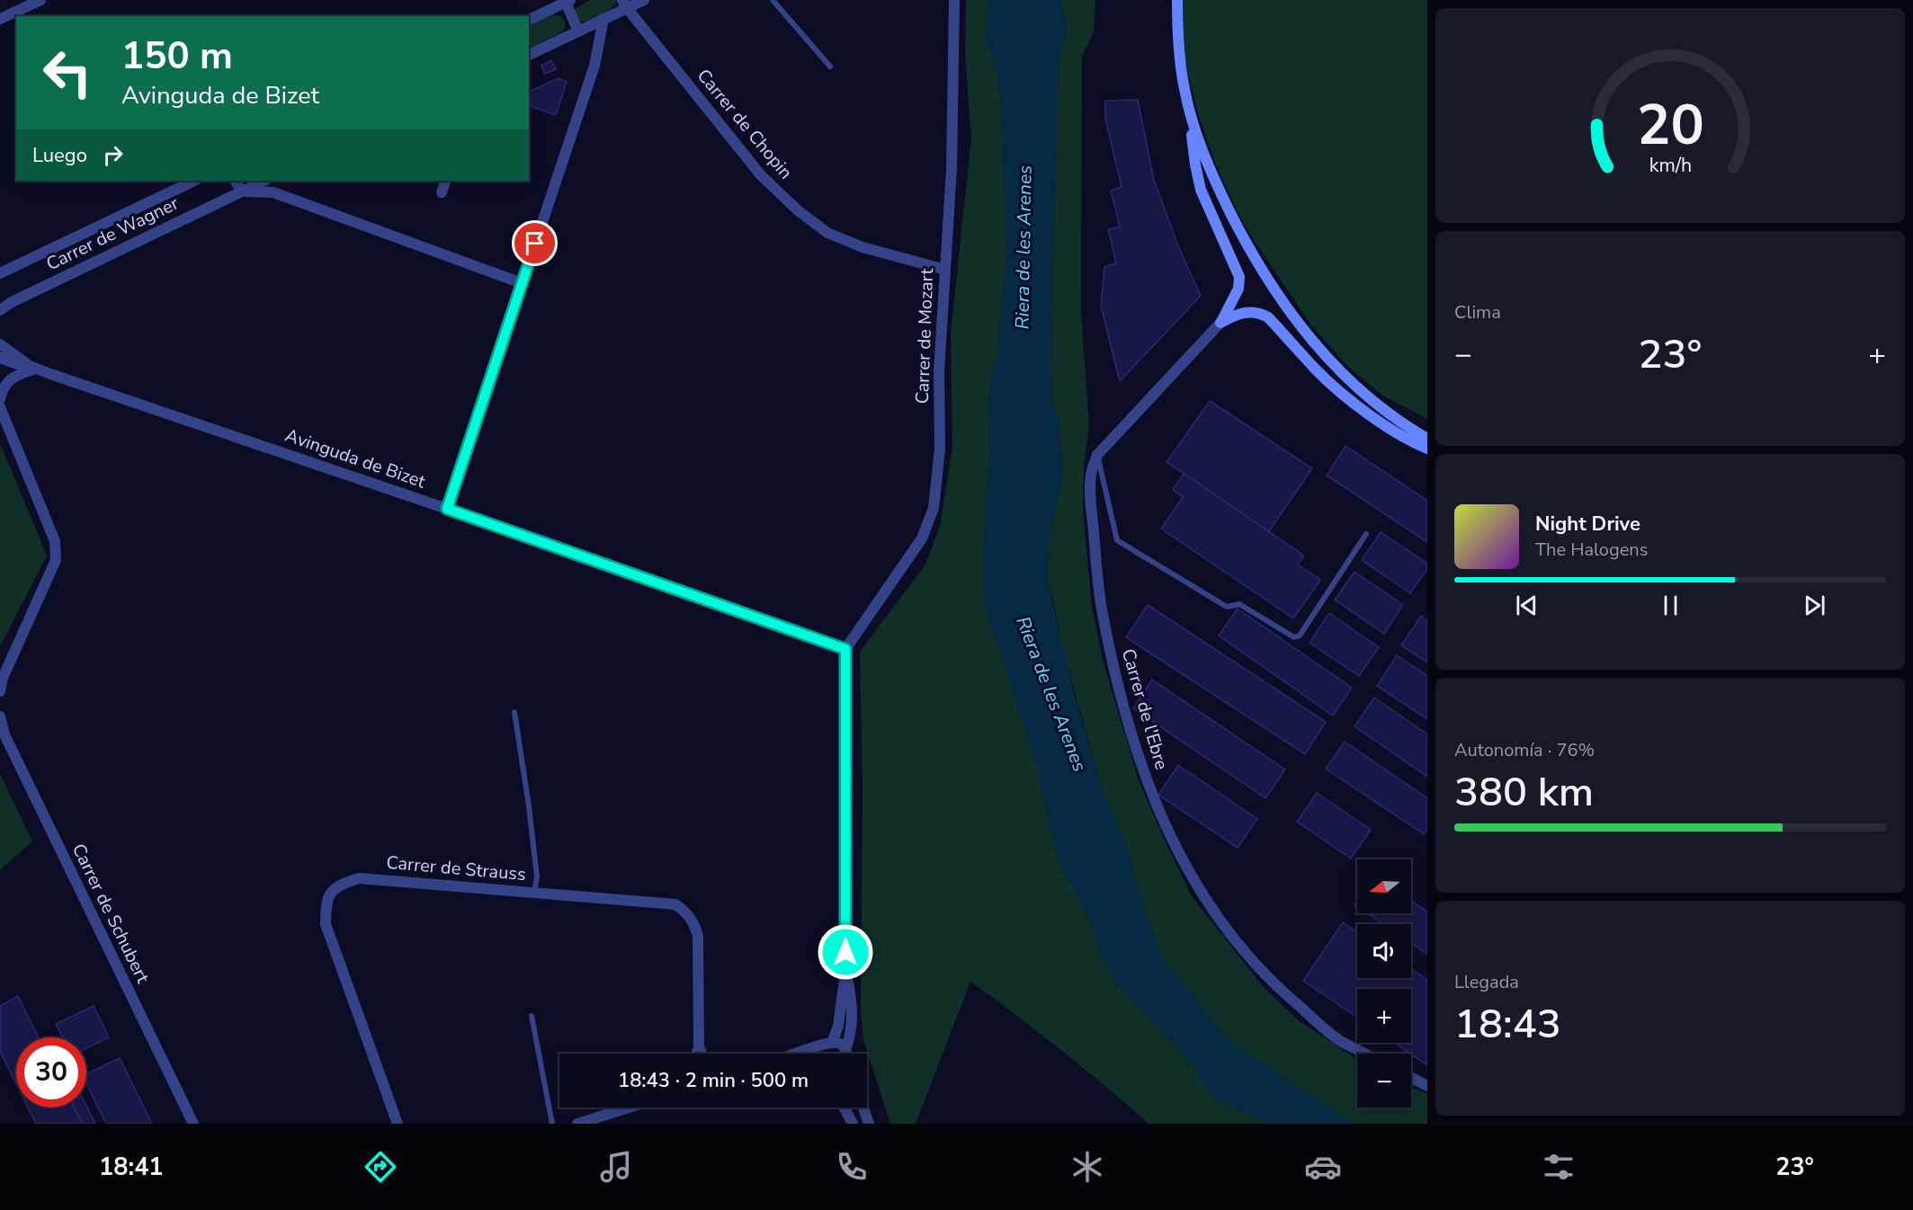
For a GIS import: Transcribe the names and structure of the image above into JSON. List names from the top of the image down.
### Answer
{
  "streets": {
    "street": [
      "Carrer de Chopin",
      "Carrer de Wagner",
      "Carrer de Mozart",
      "Avinguda de Bizet",
      "Carrer de l'Ebre",
      "Carrer de Strauss",
      "Carrer de Schubert"
    ]
  },
  "crossings": [
    ["Carrer de Chopin", "Carrer de Mozart"],
    ["Carrer de Mozart", "Avinguda de Bizet"]
  ],
  "water": ["Riera de les Arenes"],
  "north": "left",
  "page": {
    "turn": ["150 m", "Avinguda de Bizet"],
    "then": "Luego",
    "tile": [
      "Clima",
      ["Autonomía · 76%", "380 km"],
      ["Llegada", "18:43"]
    ],
    "heat": ["−", "23°", "+"],
    "song": ["Night Drive", "The Halogens"],
    "map_buttons": ["+", "−"],
    "limit": "30",
    "trip": "18:43 · 2 min · 500 m",
    "tabs": ["18:41", "23°"],
    "gauge": ["20", "km/h"]
  }
}
